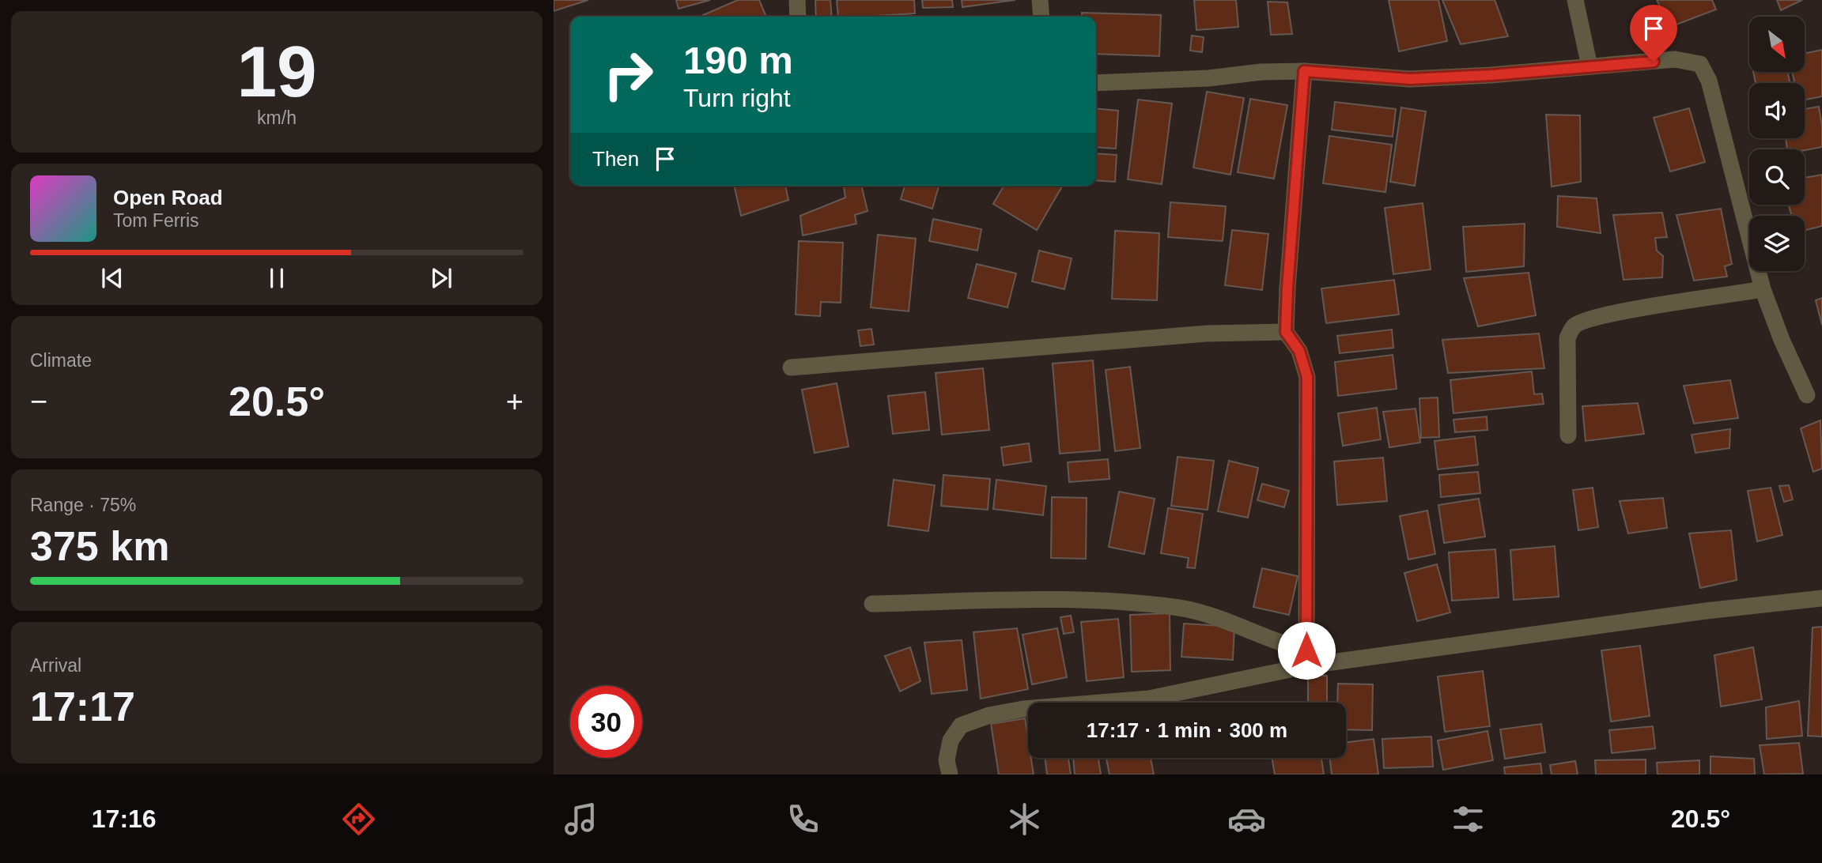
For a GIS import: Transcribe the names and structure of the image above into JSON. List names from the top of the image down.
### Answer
{
  "north": "bottom right",
  "page": {
    "tile": [
      ["19", "km/h"],
      "Climate",
      ["Range · 75%", "375 km"],
      ["Arrival", "17:17"]
    ],
    "turn": ["190 m", "Turn right"],
    "then": "Then",
    "song": ["Open Road", "Tom Ferris"],
    "heat": ["−", "20.5°", "+"],
    "limit": "30",
    "trip": "17:17 · 1 min · 300 m",
    "tabs": ["17:16", "20.5°"]
  }
}
